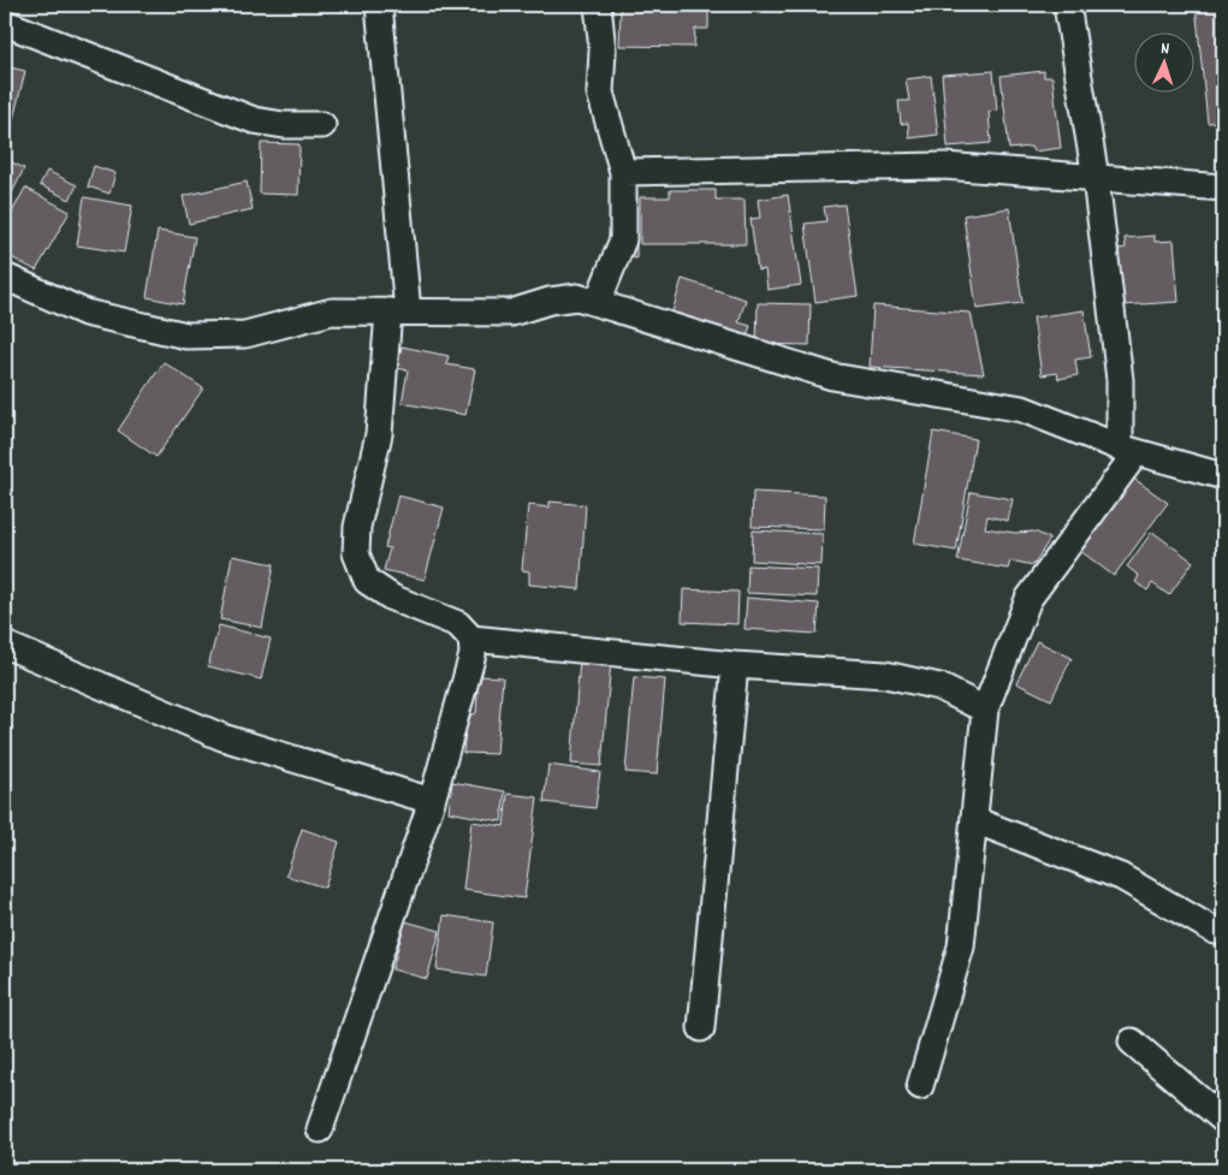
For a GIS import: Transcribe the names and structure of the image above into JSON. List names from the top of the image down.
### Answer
{
  "north": "top"
}
